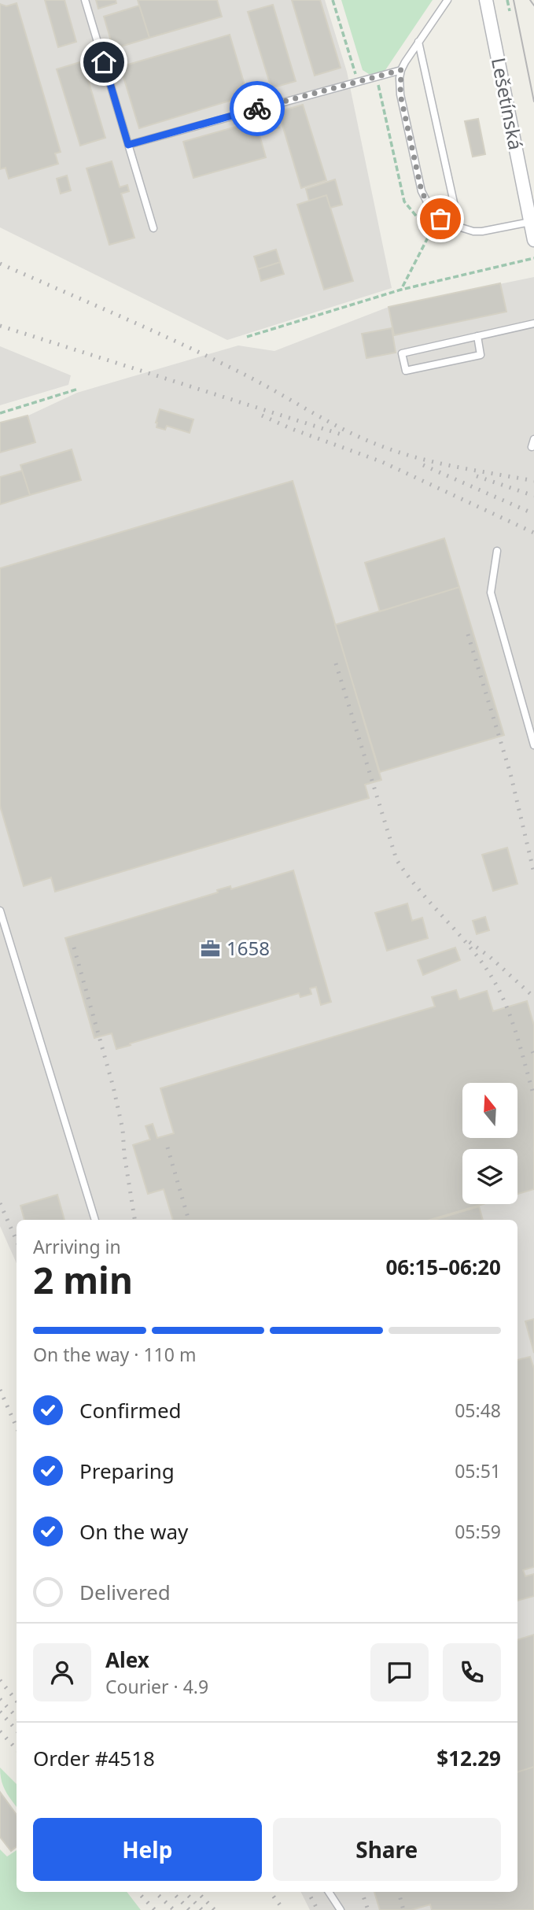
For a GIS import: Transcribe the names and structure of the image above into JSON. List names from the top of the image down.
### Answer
{
  "streets": {
    "street": ["Lešetínská"]
  },
  "places": {
    "office": ["1658"]
  },
  "north": "top",
  "page": {
    "heading": ["2 min", "Arriving in", "06:15–06:20"],
    "panel": [
      "Alex",
      "Courier · 4.9",
      "Order #4518",
      "$12.29"
    ],
    "bar": "On the way · 110 m",
    "list": [
      ["Confirmed", "05:48"],
      ["Preparing", "05:51"],
      ["On the way", "05:59"],
      "Delivered"
    ],
    "buttons": ["Help", "Share"]
  }
}
